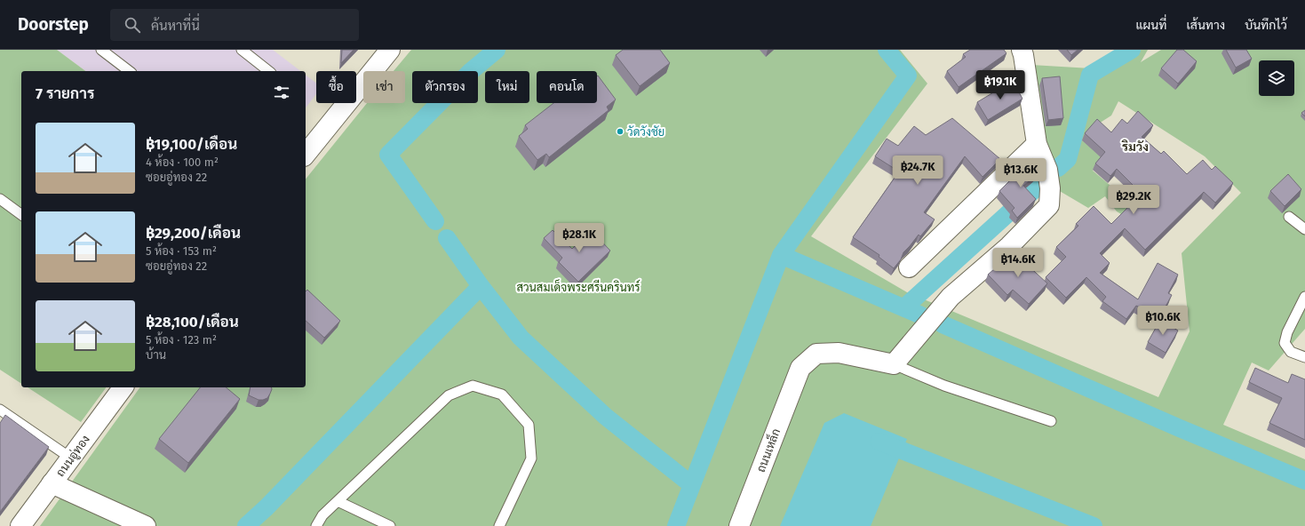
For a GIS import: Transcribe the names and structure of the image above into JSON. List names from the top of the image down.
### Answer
{
  "streets": {
    "street": ["ถนนเหล็ก", "ถนนอู่ทอง"]
  },
  "districts": ["ริมวัง"],
  "parks": ["สวนสมเด็จพระศรีนครินทร์"],
  "places": ["วัดวังชัย"],
  "page": {
    "header": "Doorstep",
    "search": "ค้นหาที่นี่",
    "nav": ["แผนที่", "เส้นทาง", "บันทึกไว้"],
    "price": [
      "฿19.1K",
      "฿24.7K",
      "฿13.6K",
      "฿29.2K",
      "฿28.1K",
      "฿14.6K",
      "฿10.6K"
    ],
    "chip": [
      "ซื้อ",
      "เช่า",
      "ตัวกรอง",
      "ใหม่",
      "คอนโด"
    ],
    "heading": "7 รายการ",
    "list": [
      {
        "name": "฿19,100/เดือน",
        "note": "4 ห้อง · 100 m² · ซอยอู่ทอง 22"
      },
      {
        "name": "฿29,200/เดือน",
        "note": "5 ห้อง · 153 m² · ซอยอู่ทอง 22"
      },
      {
        "name": "฿28,100/เดือน",
        "note": "5 ห้อง · 123 m² · บ้าน"
      }
    ]
  }
}
